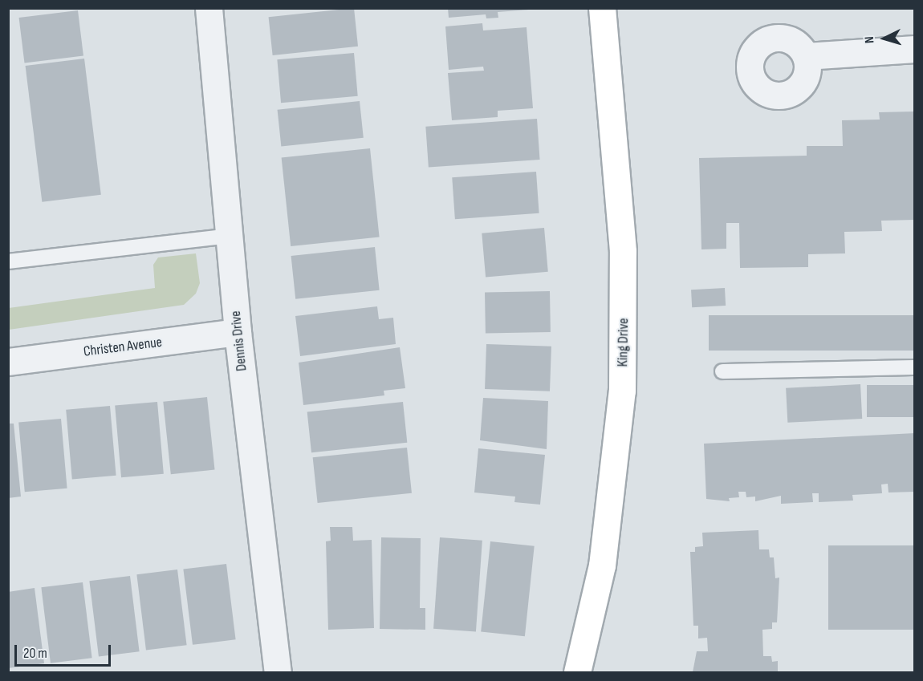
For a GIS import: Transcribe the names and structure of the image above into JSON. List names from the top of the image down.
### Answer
{
  "streets": {
    "street": ["Dennis Drive", "King Drive", "Christen Avenue"]
  },
  "crossings": [
    ["Dennis Drive", "Christen Avenue"]
  ],
  "scale_bar": "20 m",
  "north": "left"
}
